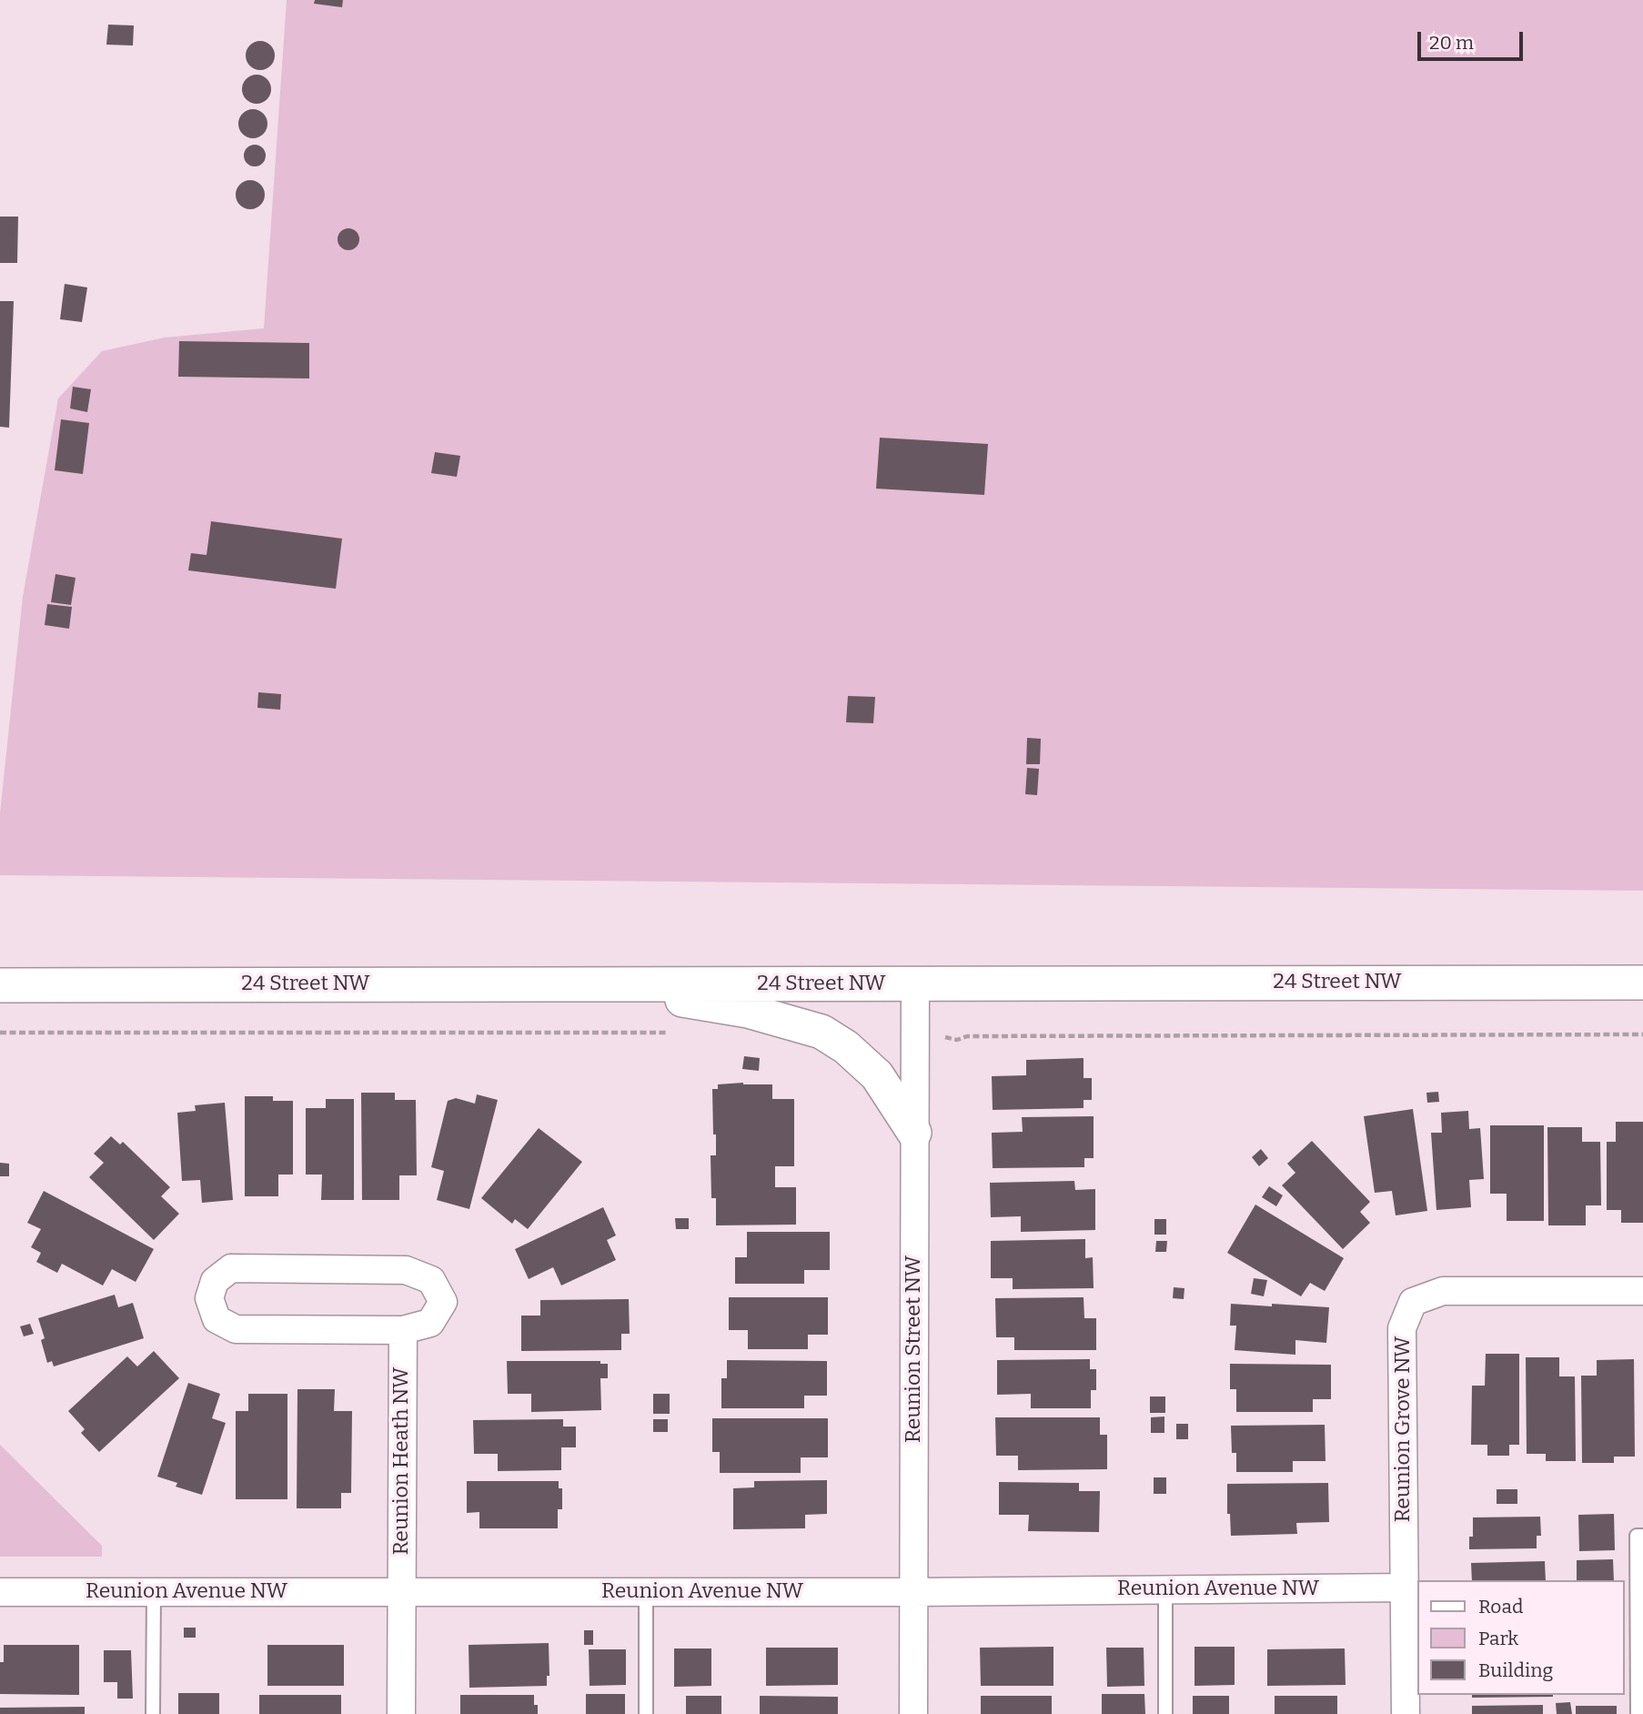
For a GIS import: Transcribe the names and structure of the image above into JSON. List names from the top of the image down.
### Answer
{
  "streets": {
    "street": [
      "24 Street NW",
      "Reunion Street NW",
      "Reunion Grove NW",
      "Reunion Heath NW",
      "Reunion Avenue NW"
    ]
  },
  "crossings": [
    ["24 Street NW", "Reunion Street NW"],
    ["Reunion Street NW", "Reunion Avenue NW"],
    ["Reunion Grove NW", "Reunion Avenue NW"],
    ["Reunion Heath NW", "Reunion Avenue NW"]
  ],
  "legend": ["Road", "Park", "Building"],
  "scale_bar": "20 m"
}
